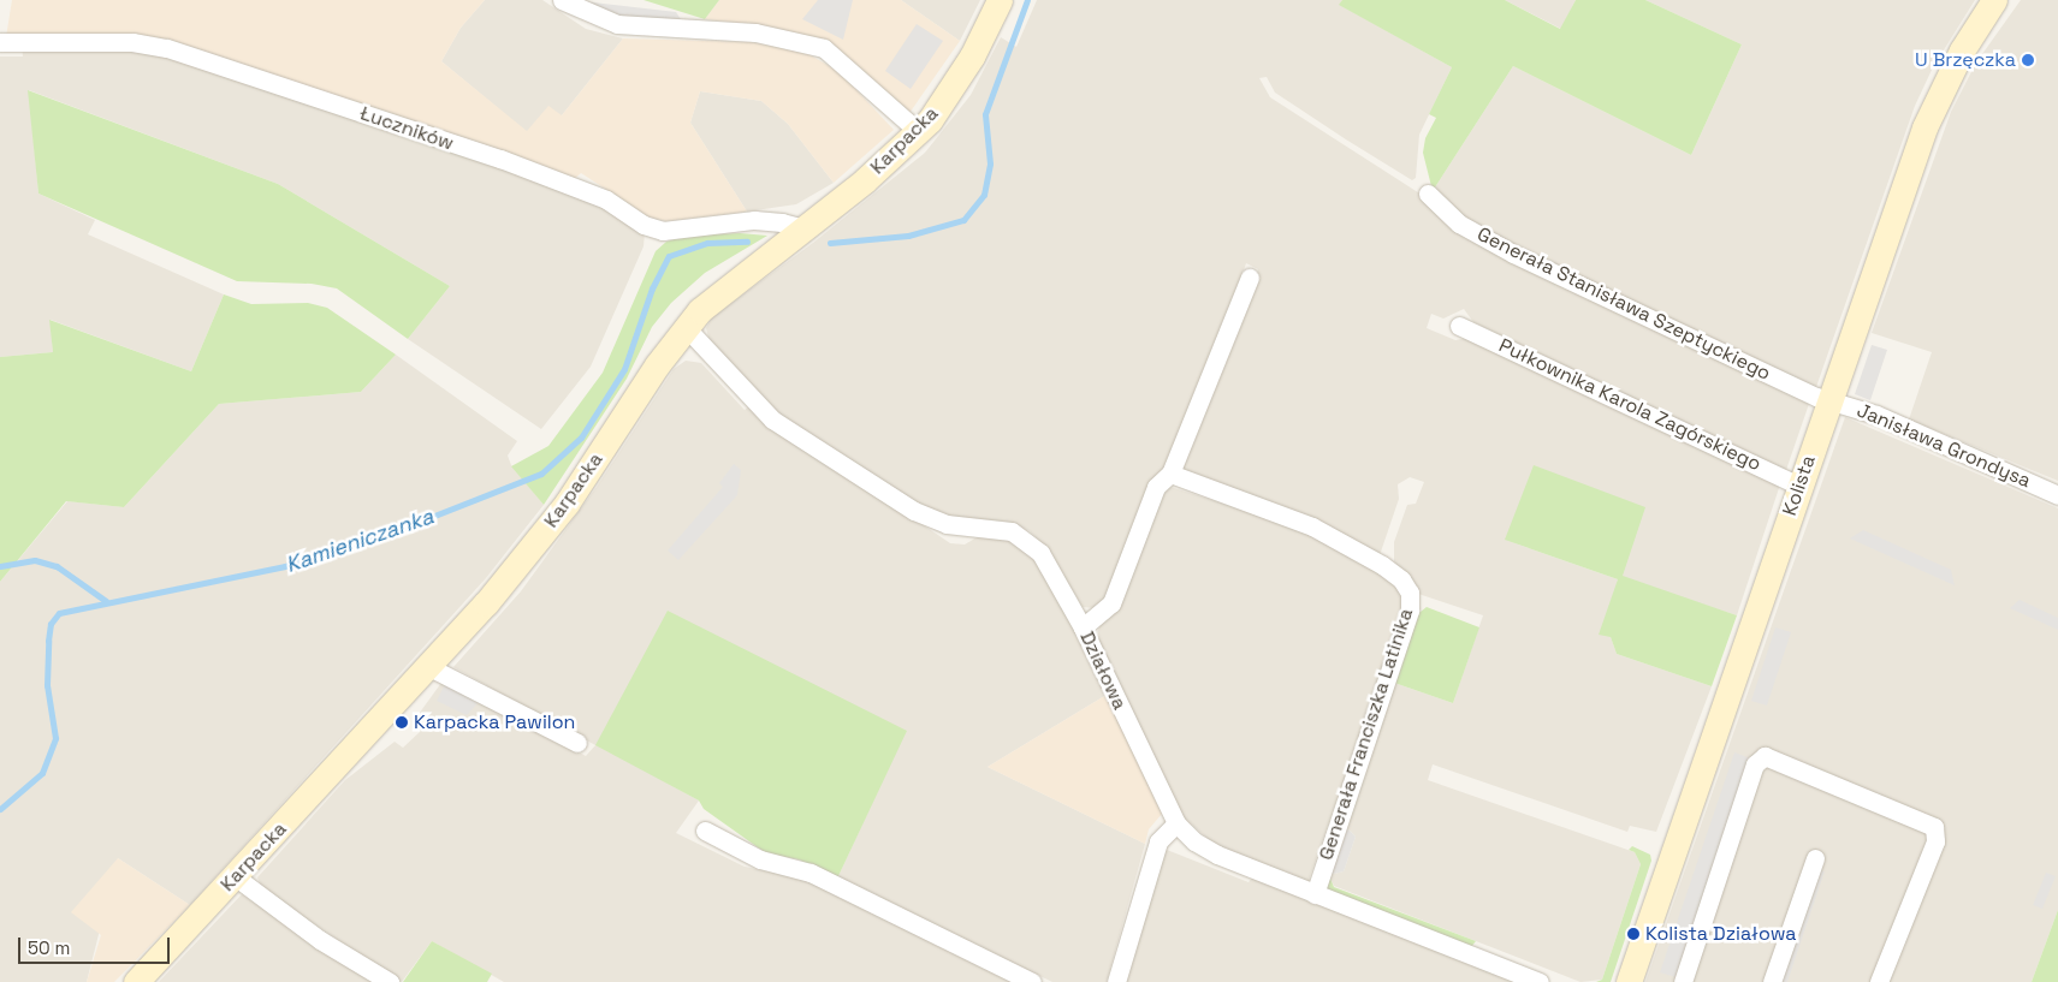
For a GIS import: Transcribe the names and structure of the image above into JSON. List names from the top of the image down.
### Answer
{
  "streets": {
    "street": [
      "Łuczników",
      "Karpacka",
      "Generała Stanisława Szeptyckiego",
      "Pułkownika Karola Zagórskiego",
      "Janisława Grondysa",
      "Kolista",
      "Działowa",
      "Generała Franciszka Latinika"
    ]
  },
  "crossings": [
    ["Łuczników", "Karpacka"],
    ["Karpacka", "Działowa"],
    ["Generała Stanisława Szeptyckiego", "Janisława Grondysa"],
    ["Generała Stanisława Szeptyckiego", "Kolista"],
    ["Pułkownika Karola Zagórskiego", "Kolista"],
    ["Janisława Grondysa", "Kolista"],
    ["Działowa", "Generała Franciszka Latinika"]
  ],
  "water": ["Kamieniczanka"],
  "places": ["U Brzęczka", "Karpacka Pawilon", "Kolista Działowa"],
  "scale_bar": "50 m"
}
